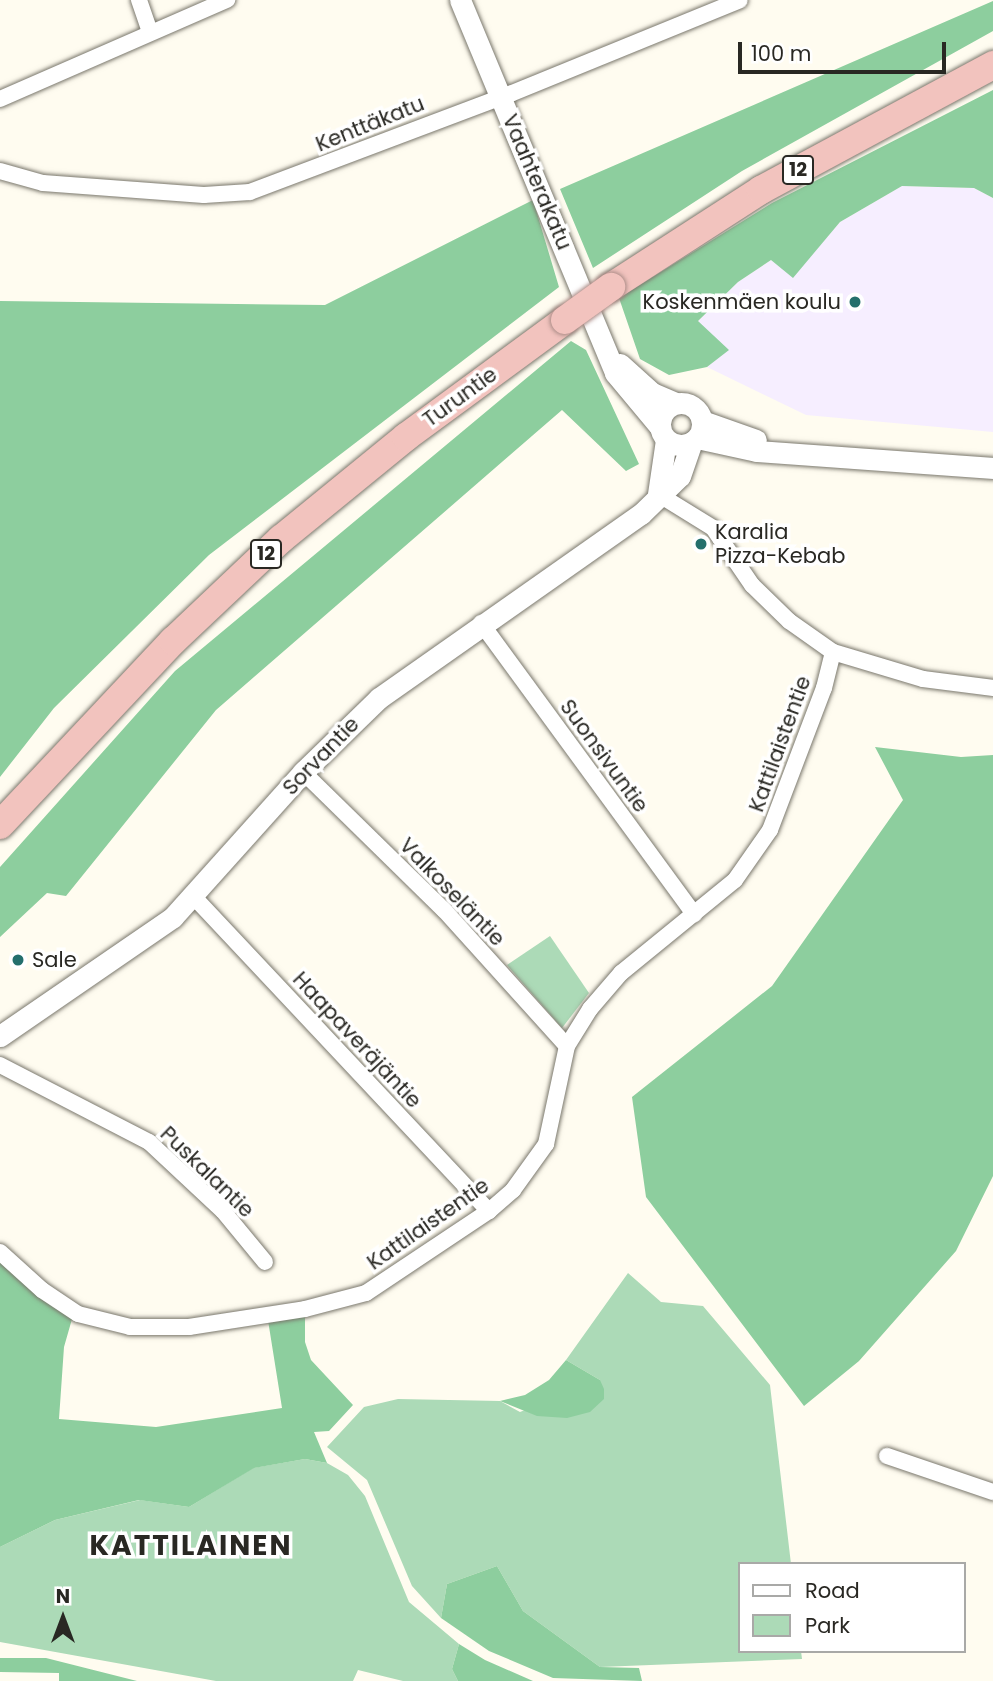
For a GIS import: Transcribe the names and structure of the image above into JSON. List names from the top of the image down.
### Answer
{
  "streets": {
    "highway": ["12", "Turuntie"],
    "main road": ["Vaahterakatu", "Sorvantie"],
    "street": [
      "Kenttäkatu",
      "Kattilaistentie",
      "Suonsivuntie",
      "Valkoseläntie",
      "Haapaveräjäntie",
      "Puskalantie"
    ]
  },
  "crossings": [
    ["Kenttäkatu", "Vaahterakatu"],
    ["Vaahterakatu", "Sorvantie"],
    ["Kattilaistentie", "Suonsivuntie"],
    ["Kattilaistentie", "Valkoseläntie"],
    ["Kattilaistentie", "Haapaveräjäntie"],
    ["Sorvantie", "Suonsivuntie"],
    ["Sorvantie", "Valkoseläntie"],
    ["Sorvantie", "Haapaveräjäntie"]
  ],
  "districts": ["KATTILAINEN"],
  "places": ["Koskenmäen koulu", "Karalia Pizza-Kebab", "Sale"],
  "legend": ["Road", "Park"],
  "scale_bar": "100 m",
  "north": "top"
}
